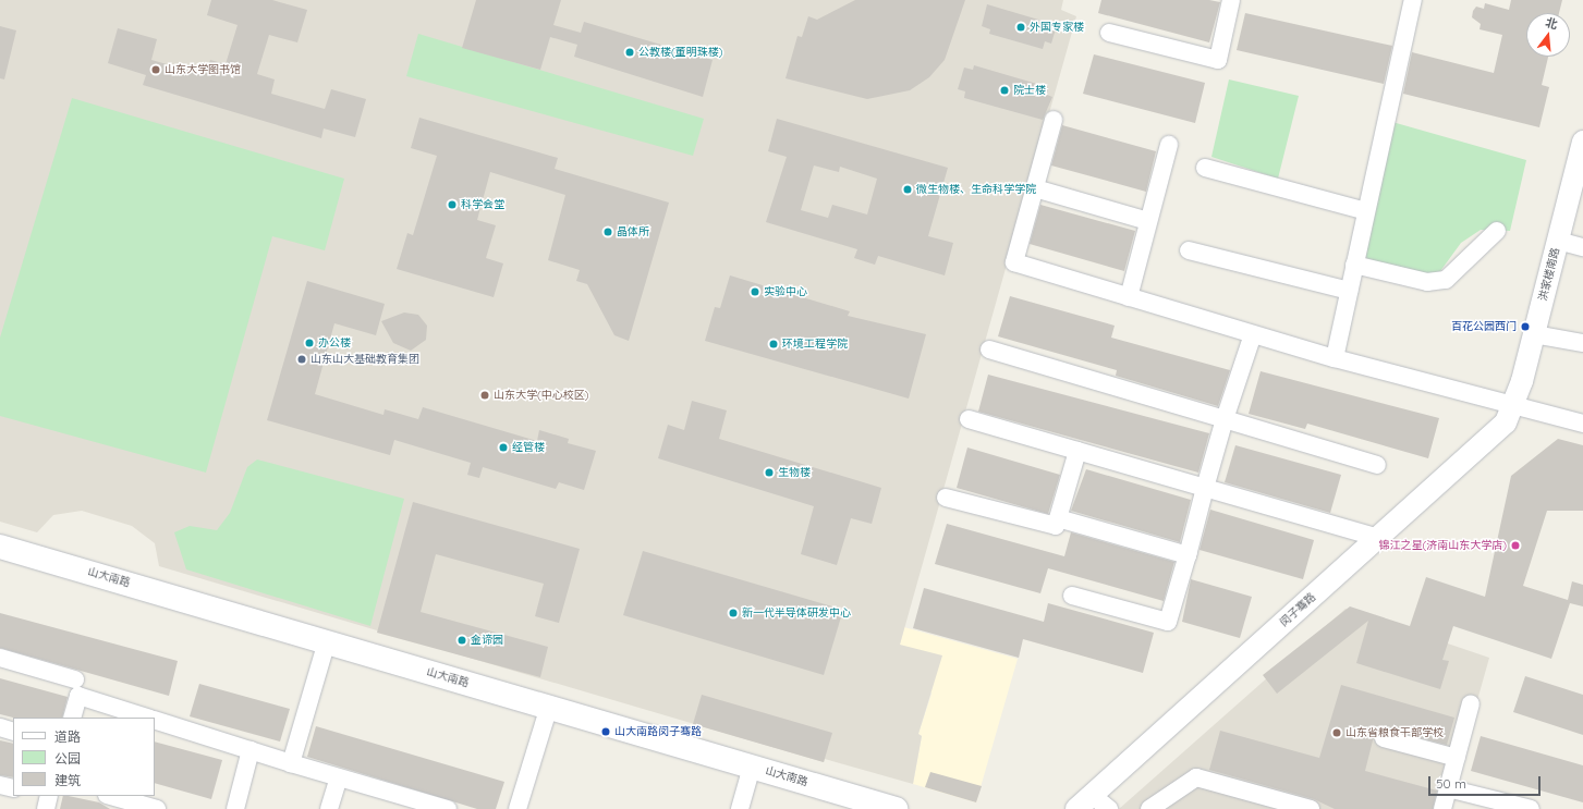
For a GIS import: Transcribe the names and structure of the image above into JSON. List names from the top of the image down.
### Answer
{
  "streets": {
    "main road": ["山大南路"],
    "street": ["洪家楼南路", "闵子骞路"]
  },
  "crossings": [
    ["洪家楼南路", "闵子骞路"]
  ],
  "places": [
    "外国专家楼",
    "公教楼(董明珠楼)",
    "山东大学图书馆",
    "院士楼",
    "微生物楼、生命科学学院",
    "科学会堂",
    "晶体所",
    "实验中心",
    "百花公园西门",
    "办公楼",
    "环境工程学院",
    "山东山大基础教育集团",
    "山东大学(中心校区)",
    "经管楼",
    "生物楼",
    "锦江之星(济南山东大学店)",
    "新一代半导体研发中心",
    "金谛园",
    "山大南路闵子骞路",
    "山东省粮食干部学校"
  ],
  "legend": ["道路", "公园", "建筑"],
  "scale_bar": "50 m",
  "north": "top"
}
